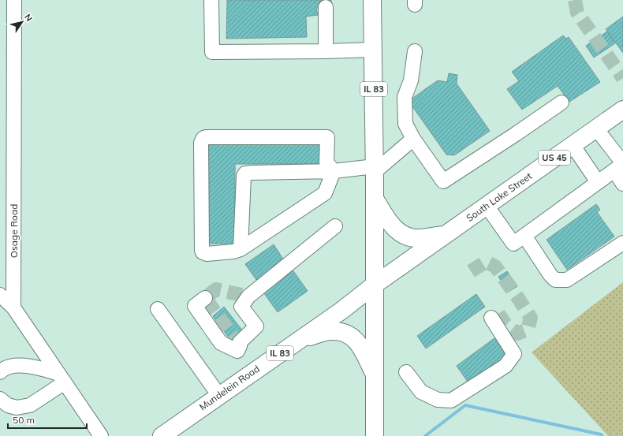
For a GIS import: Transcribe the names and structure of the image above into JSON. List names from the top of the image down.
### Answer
{
  "streets": {
    "main road": [
      "IL 83",
      "US 45",
      "South Lake Street",
      "Mundelein Road"
    ],
    "street": ["Osage Road"]
  },
  "crossings": [
    ["IL 83", "South Lake Street"],
    ["IL 83", "Mundelein Road"],
    ["South Lake Street", "Mundelein Road"]
  ],
  "scale_bar": "50 m",
  "north": "top right"
}
